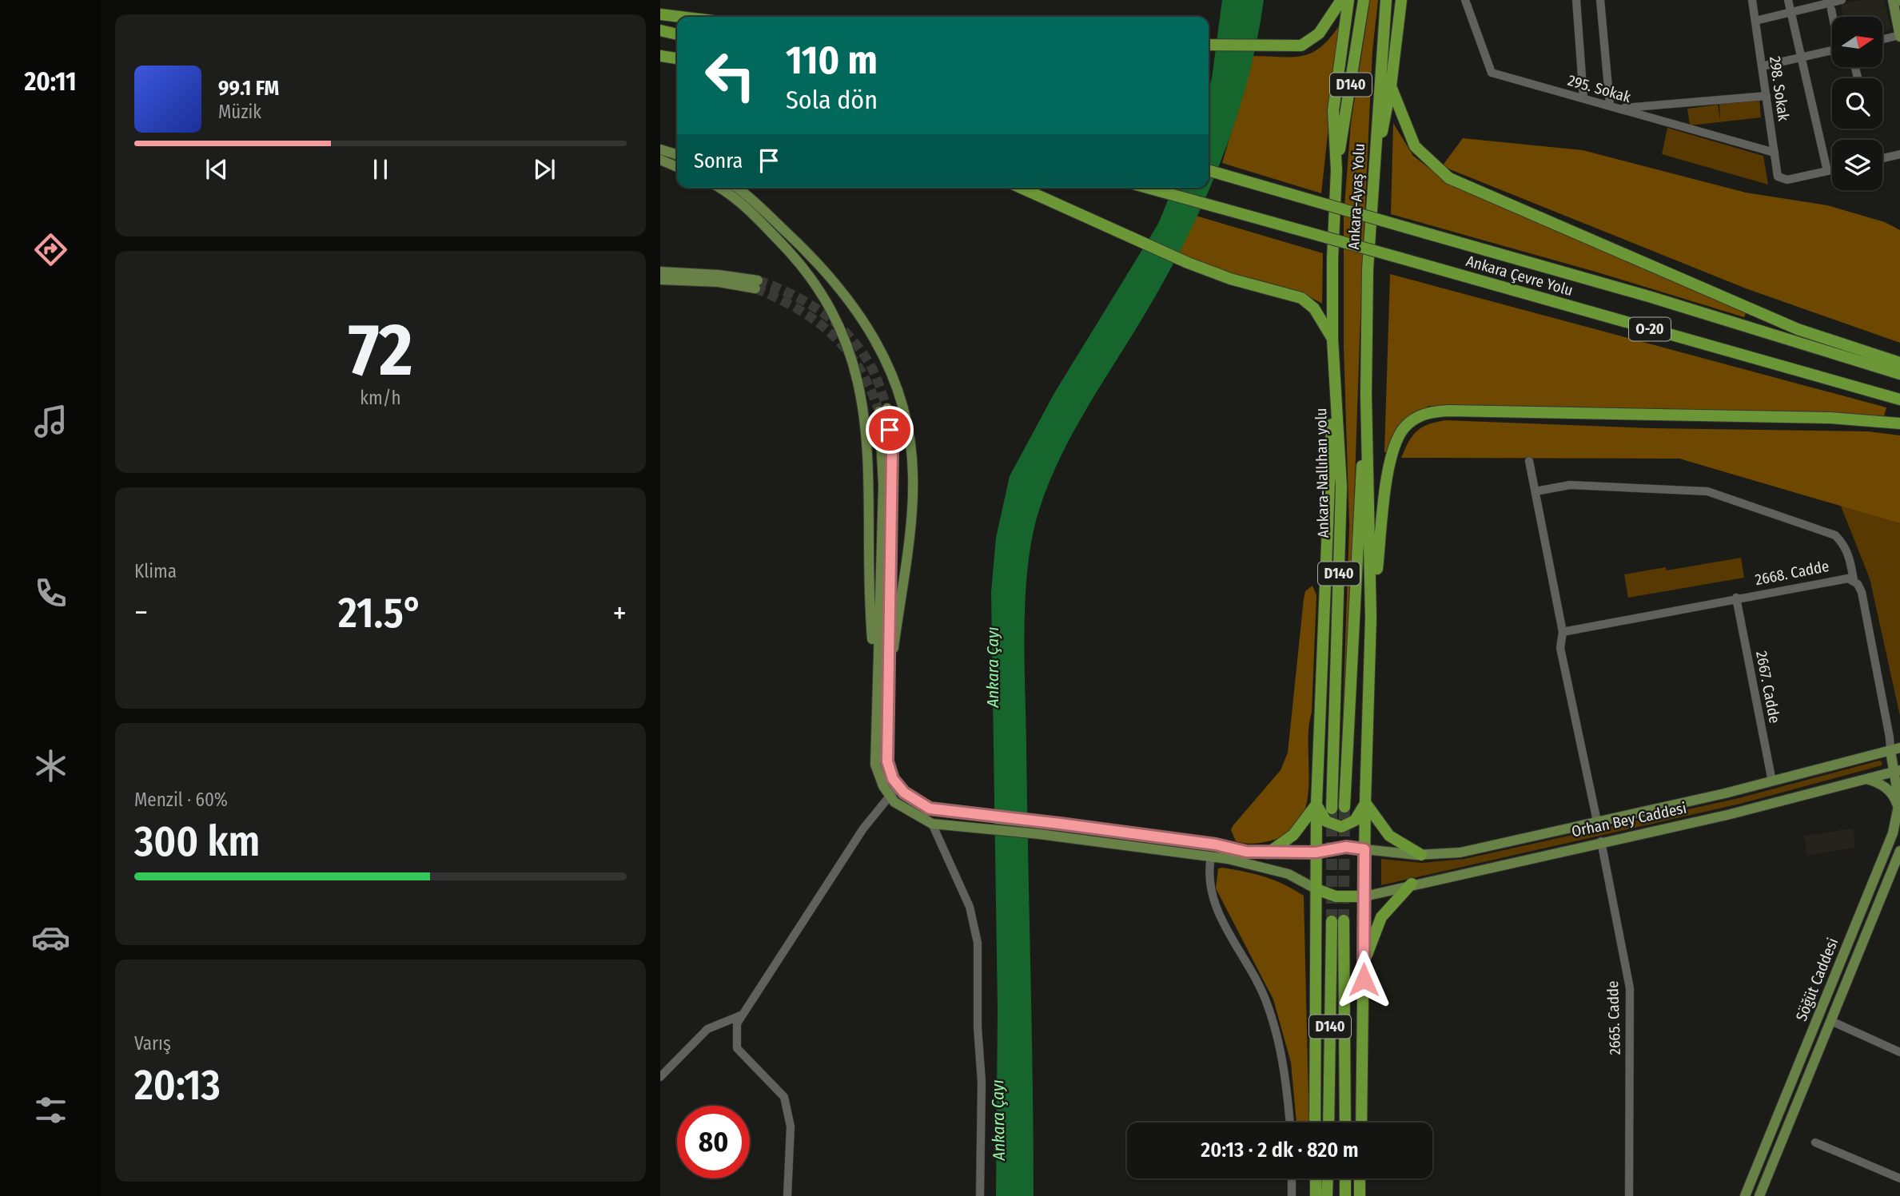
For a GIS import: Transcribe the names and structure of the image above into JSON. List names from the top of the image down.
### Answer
{
  "streets": {
    "highway": [
      "D140",
      "Ankara-Ayaş Yolu",
      "Ankara Çevre Yolu",
      "O-20",
      "Ankara-Nallıhan yolu"
    ],
    "main road": ["Orhan Bey Caddesi", "Söğüt Caddesi"],
    "street": [
      "295. Sokak",
      "298. Sokak",
      "2668. Cadde",
      "2667. Cadde",
      "2665. Cadde"
    ]
  },
  "crossings": [
    ["D140", "Ankara-Ayaş Yolu"],
    ["295. Sokak", "298. Sokak"],
    ["Ankara-Ayaş Yolu", "Ankara-Nallıhan yolu"],
    ["2668. Cadde", "2667. Cadde"],
    ["2667. Cadde", "Orhan Bey Caddesi"],
    ["Orhan Bey Caddesi", "Söğüt Caddesi"],
    ["Orhan Bey Caddesi", "2665. Cadde"]
  ],
  "water": ["Ankara Çayı"],
  "north": "right",
  "page": {
    "tabs": "20:11",
    "turn": ["110 m", "Sola dön"],
    "song": ["99.1 FM", "Müzik"],
    "then": "Sonra",
    "tile": [
      ["72", "km/h"],
      "Klima",
      ["Menzil · 60%", "300 km"],
      ["Varış", "20:13"]
    ],
    "heat": ["−", "21.5°", "+"],
    "limit": "80",
    "trip": "20:13 · 2 dk · 820 m"
  }
}
